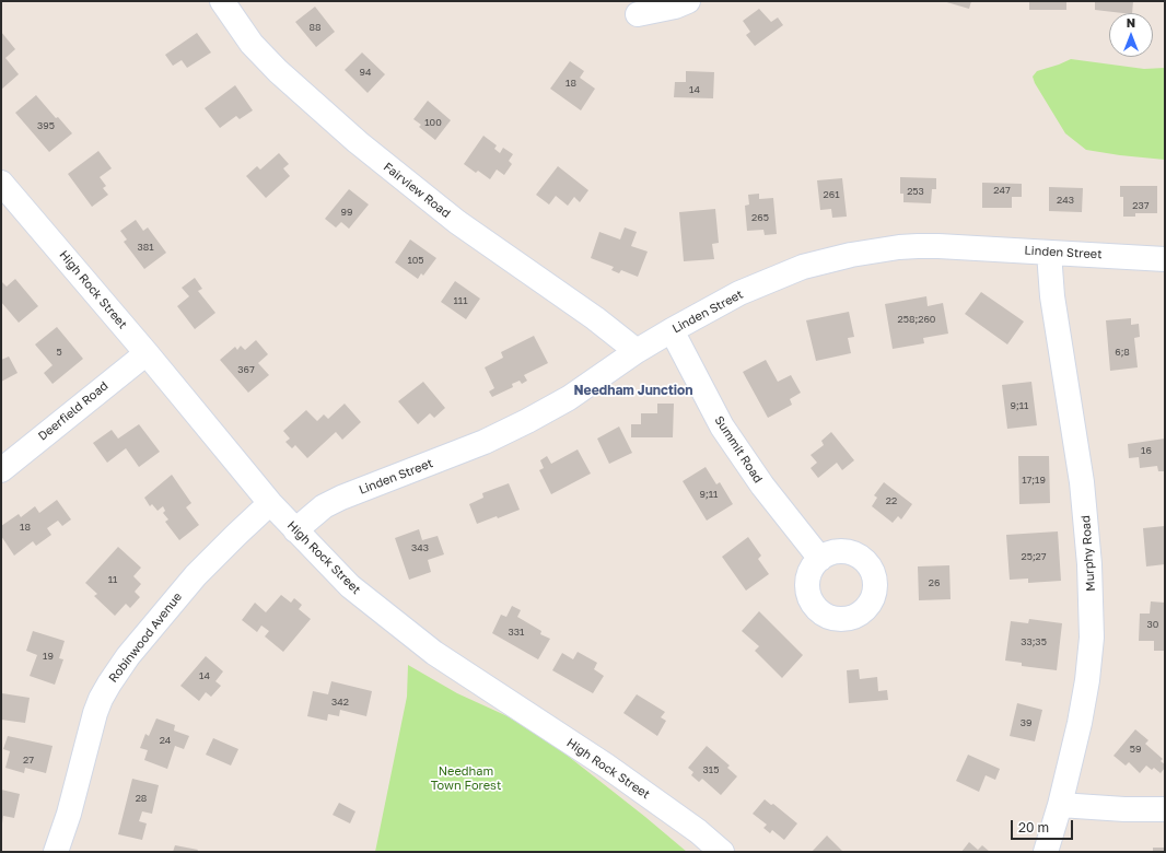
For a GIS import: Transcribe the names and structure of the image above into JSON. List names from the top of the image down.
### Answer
{
  "streets": {
    "street": [
      "Fairview Road",
      "Linden Street",
      "High Rock Street",
      "Deerfield Road",
      "Summit Road",
      "Murphy Road",
      "Robinwood Avenue"
    ]
  },
  "crossings": [
    ["Fairview Road", "Linden Street"],
    ["Linden Street", "High Rock Street"],
    ["Linden Street", "Summit Road"],
    ["Linden Street", "Murphy Road"],
    ["High Rock Street", "Deerfield Road"],
    ["High Rock Street", "Robinwood Avenue"]
  ],
  "districts": ["Needham Junction"],
  "parks": ["Needham Town Forest"],
  "house_numbers": [
    "88",
    "94",
    "18",
    "14",
    "100",
    "395",
    "247",
    "253",
    "261",
    "243",
    "237",
    "99",
    "265",
    "381",
    "105",
    "111",
    "258;260",
    "5",
    "6;8",
    "367",
    "9;11",
    "16",
    "17;19",
    "9;11",
    "22",
    "18",
    "343",
    "25;27",
    "11",
    "26",
    "30",
    "331",
    "33;35",
    "19",
    "14",
    "342",
    "39",
    "24",
    "59",
    "27",
    "315",
    "28"
  ],
  "scale_bar": "20 m",
  "north": "top"
}
